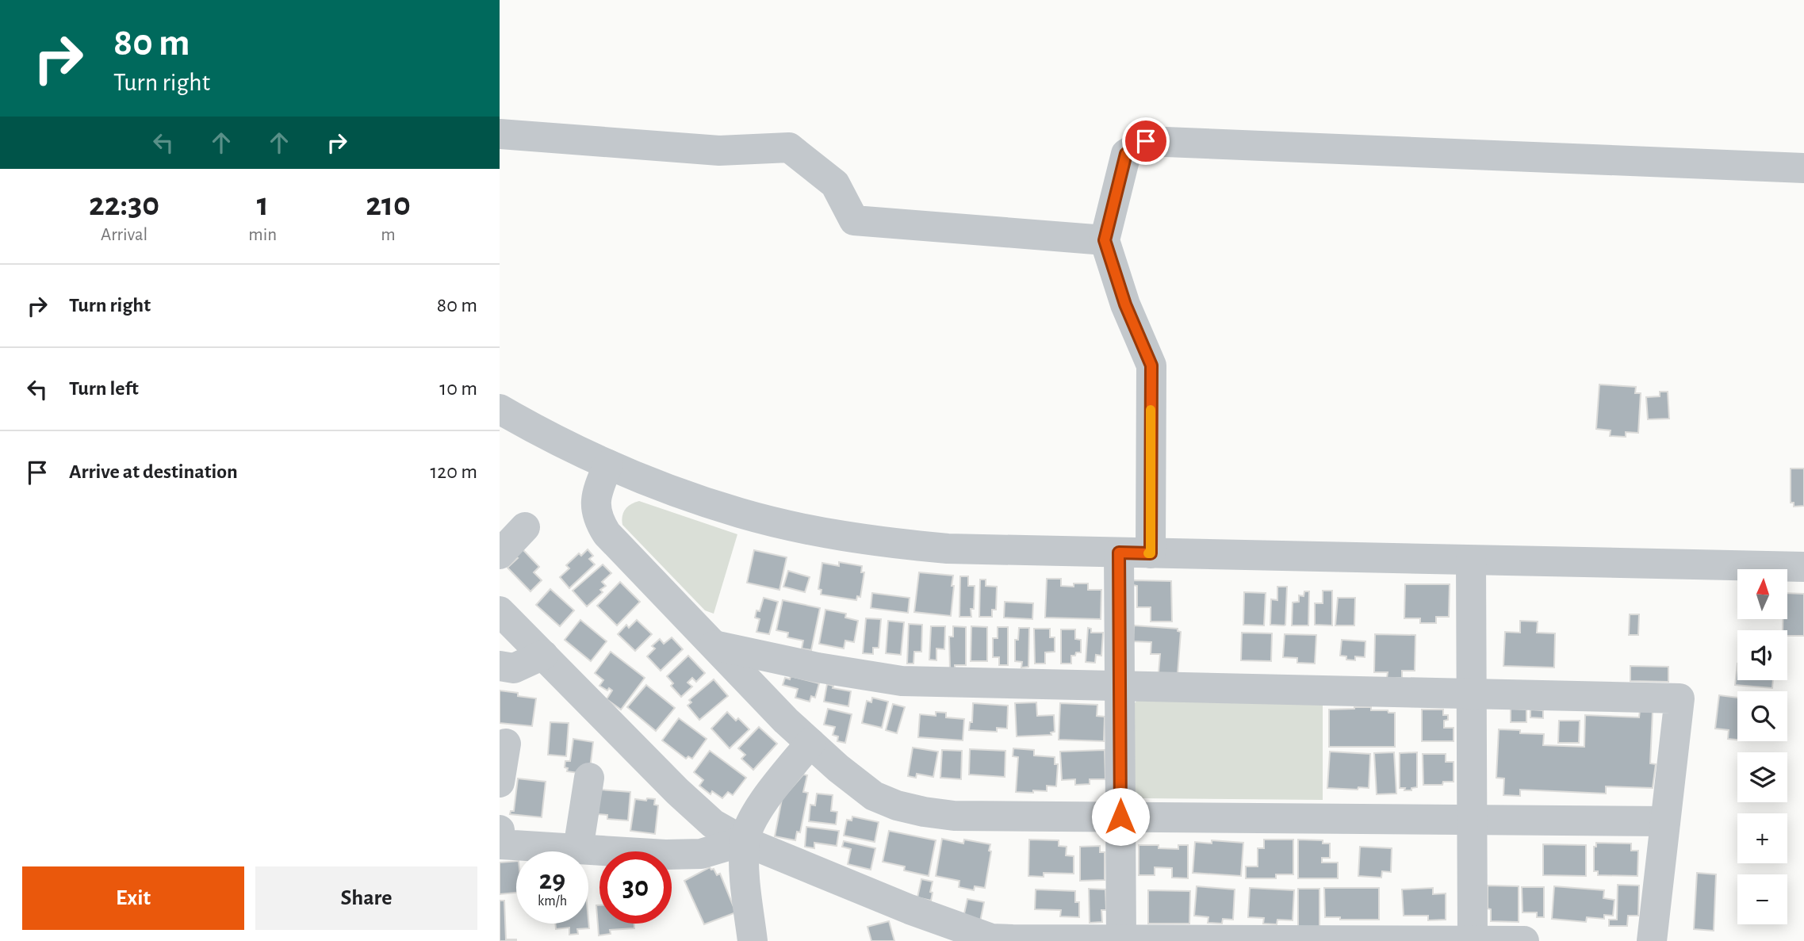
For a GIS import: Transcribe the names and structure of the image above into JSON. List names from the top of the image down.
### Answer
{
  "north": "top",
  "page": {
    "turn": ["80 m", "Turn right"],
    "eta": [
      "22:30",
      "Arrival",
      "1",
      "min",
      "210",
      "m"
    ],
    "list": [
      {
        "name": "Turn right",
        "value": "80 m"
      },
      {
        "name": "Turn left",
        "value": "10 m"
      },
      {
        "name": "Arrive at destination",
        "value": "120 m"
      }
    ],
    "map_buttons": ["+", "−"],
    "speed": "29 km/h",
    "limit": "30",
    "buttons": ["Exit", "Share"]
  }
}
